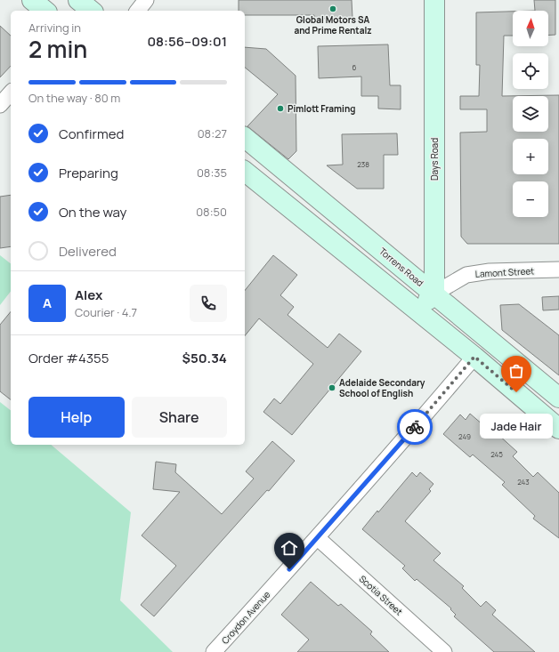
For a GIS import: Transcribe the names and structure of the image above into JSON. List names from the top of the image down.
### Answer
{
  "streets": {
    "main road": ["Days Road", "Torrens Road"],
    "street": ["Lamont Street", "Scotia Street", "Croydon Avenue"]
  },
  "crossings": [
    ["Days Road", "Torrens Road"],
    ["Days Road", "Lamont Street"],
    ["Torrens Road", "Lamont Street"],
    ["Scotia Street", "Croydon Avenue"]
  ],
  "places": [
    "Global Motors SA and Prime Rentalz",
    "Pimlott Framing",
    "Adelaide Secondary School of English",
    "Jade Hair"
  ],
  "house_numbers": [
    "6",
    "238",
    "249",
    "245",
    "243"
  ],
  "north": "top",
  "page": {
    "map_buttons": ["+", "−"],
    "heading": ["2 min", "Arriving in", "08:56–09:01"],
    "panel": [
      "Alex",
      "Courier · 4.7",
      "Order #4355",
      "$50.34"
    ],
    "bar": "On the way · 80 m",
    "list": [
      ["Confirmed", "08:27"],
      ["Preparing", "08:35"],
      ["On the way", "08:50"],
      "Delivered"
    ],
    "round": "A",
    "buttons": ["Help", "Share"],
    "bubble": "Jade Hair"
  }
}
